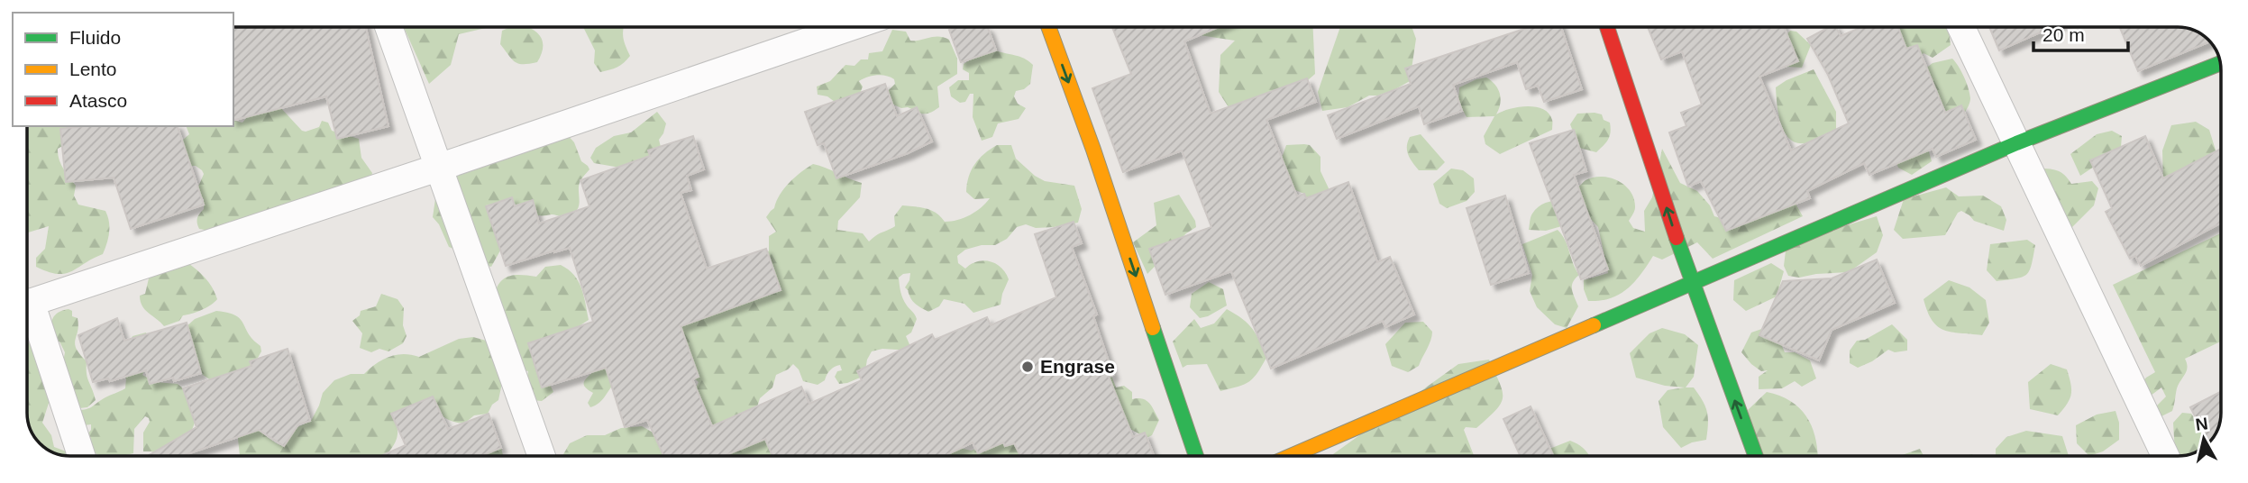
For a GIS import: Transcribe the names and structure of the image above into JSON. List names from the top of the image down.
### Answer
{
  "places": ["Engrase"],
  "legend": ["Fluido", "Lento", "Atasco"],
  "scale_bar": "20 m",
  "north": "top"
}
